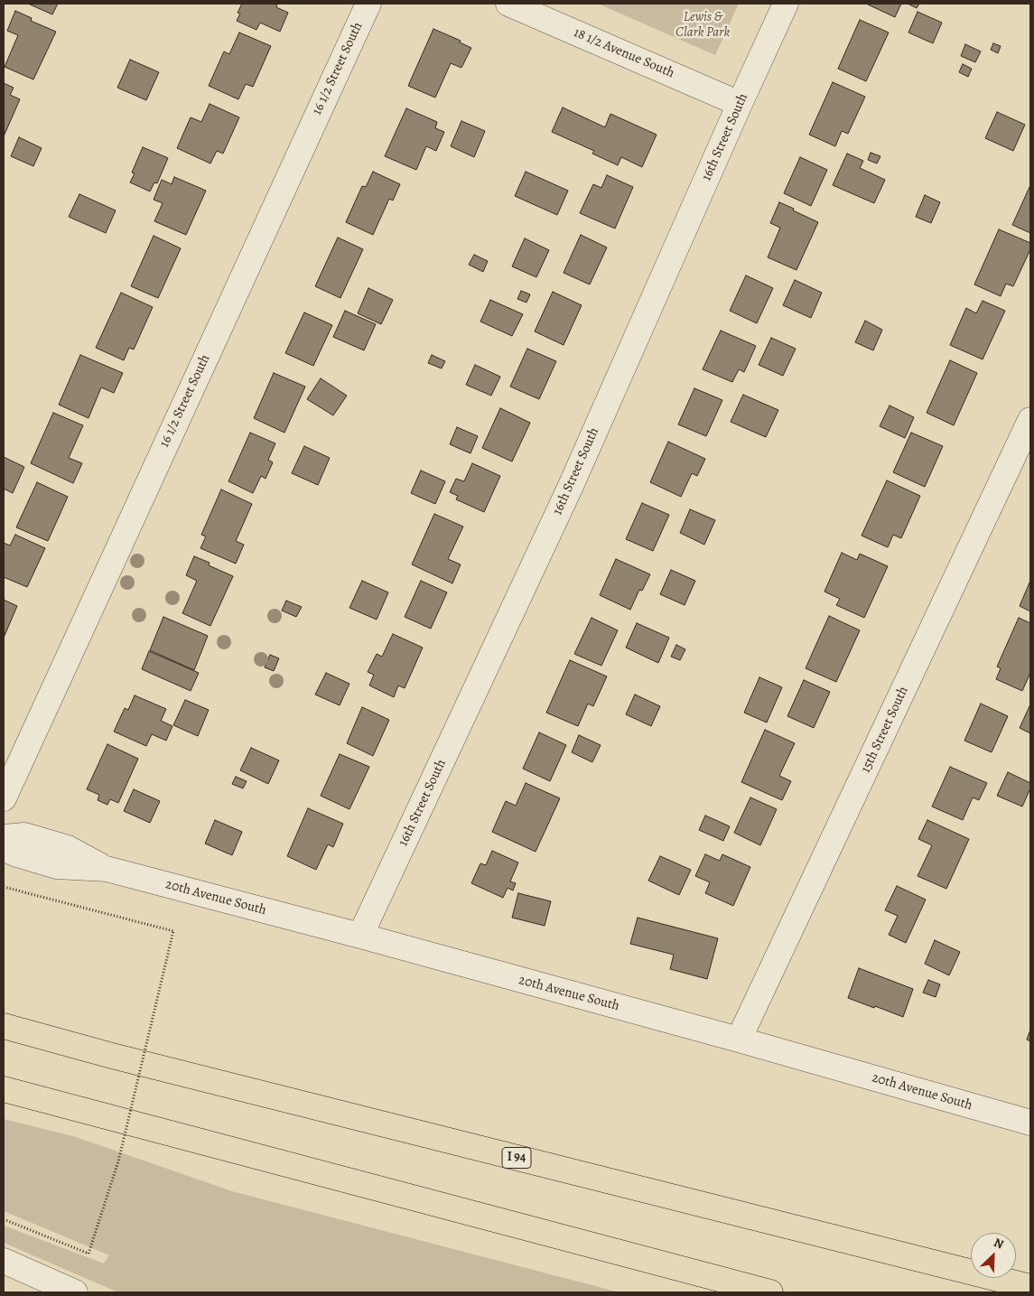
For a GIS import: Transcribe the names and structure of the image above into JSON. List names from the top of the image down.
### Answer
{
  "streets": {
    "highway": ["I 94"],
    "street": [
      "18 1/2 Avenue South",
      "16 1/2 Street South",
      "16th Street South",
      "15th Street South",
      "20th Avenue South"
    ]
  },
  "crossings": [
    ["18 1/2 Avenue South", "16th Street South"],
    ["16th Street South", "20th Avenue South"],
    ["15th Street South", "20th Avenue South"]
  ],
  "parks": ["Lewis & Clark Park"],
  "north": "top right"
}
